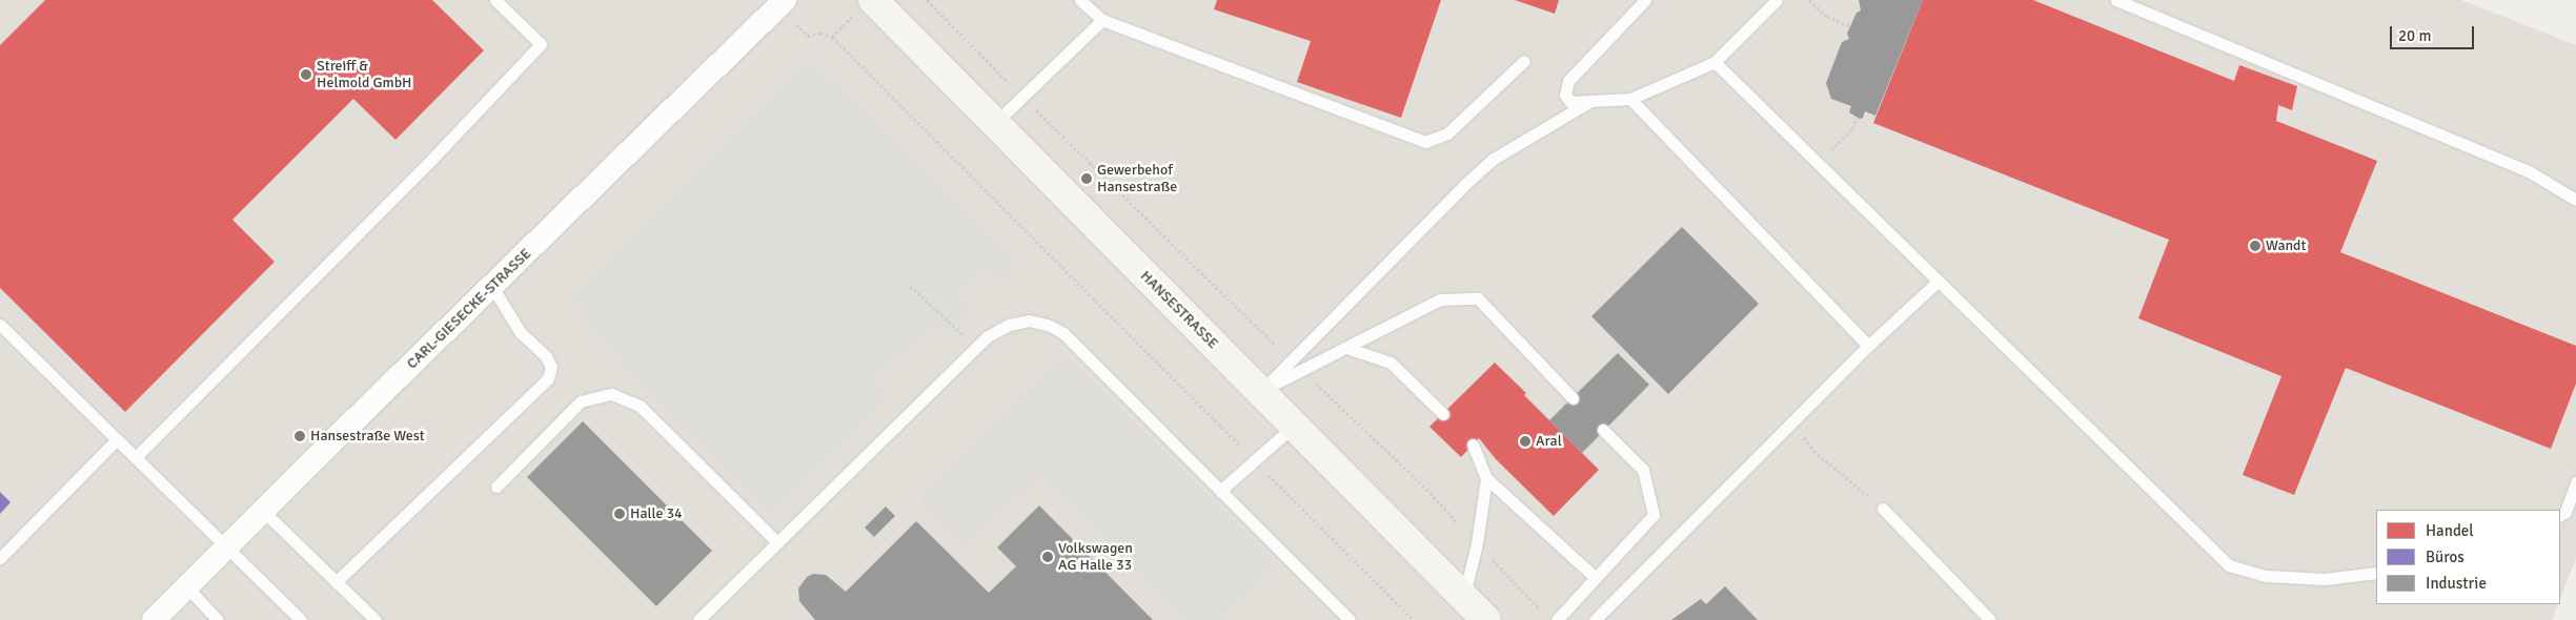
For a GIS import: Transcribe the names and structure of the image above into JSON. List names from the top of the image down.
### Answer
{
  "streets": {
    "main road": ["HANSESTRASSE"],
    "street": ["CARL-GIESECKE-STRASSE"]
  },
  "places": [
    "Streiff & Helmold GmbH",
    "Gewerbehof Hansestraße",
    "Wandt",
    "Hansestraße West",
    "Aral",
    "Halle 34",
    "Volkswagen AG Halle 33"
  ],
  "legend": ["Handel", "Büros", "Industrie"],
  "scale_bar": "20 m"
}
